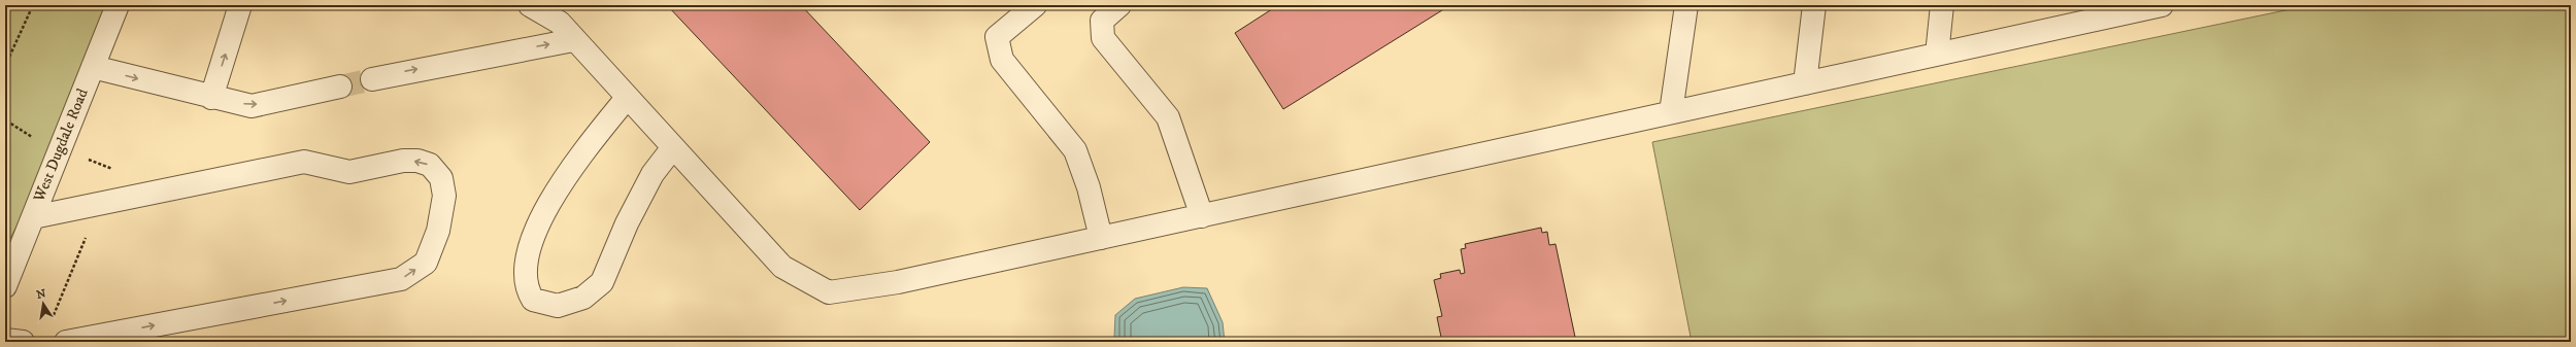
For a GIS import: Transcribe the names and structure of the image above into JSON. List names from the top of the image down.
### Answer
{
  "streets": {
    "street": ["West Dugdale Road"]
  },
  "north": "top"
}
